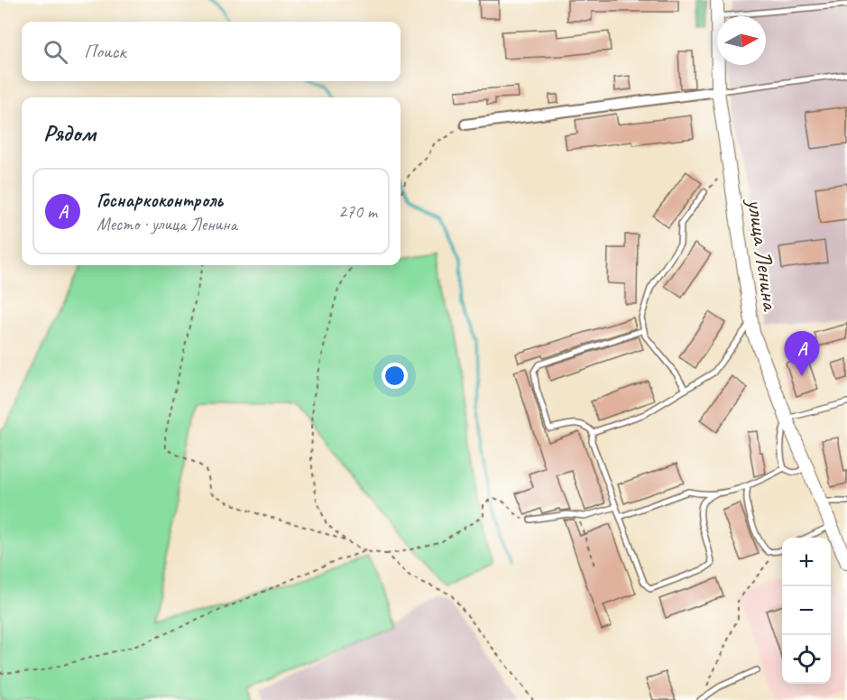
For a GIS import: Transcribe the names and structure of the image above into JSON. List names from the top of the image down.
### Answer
{
  "streets": {
    "street": ["улица Ленина"]
  },
  "north": "right",
  "page": {
    "search": "Поиск",
    "heading": "Рядом",
    "list": [
      {
        "mark": "A",
        "name": "Госнаркоконтроль",
        "note": "Место · улица Ленина",
        "value": "270 m"
      }
    ],
    "pins": "A",
    "map_buttons": ["+", "−"]
  }
}
